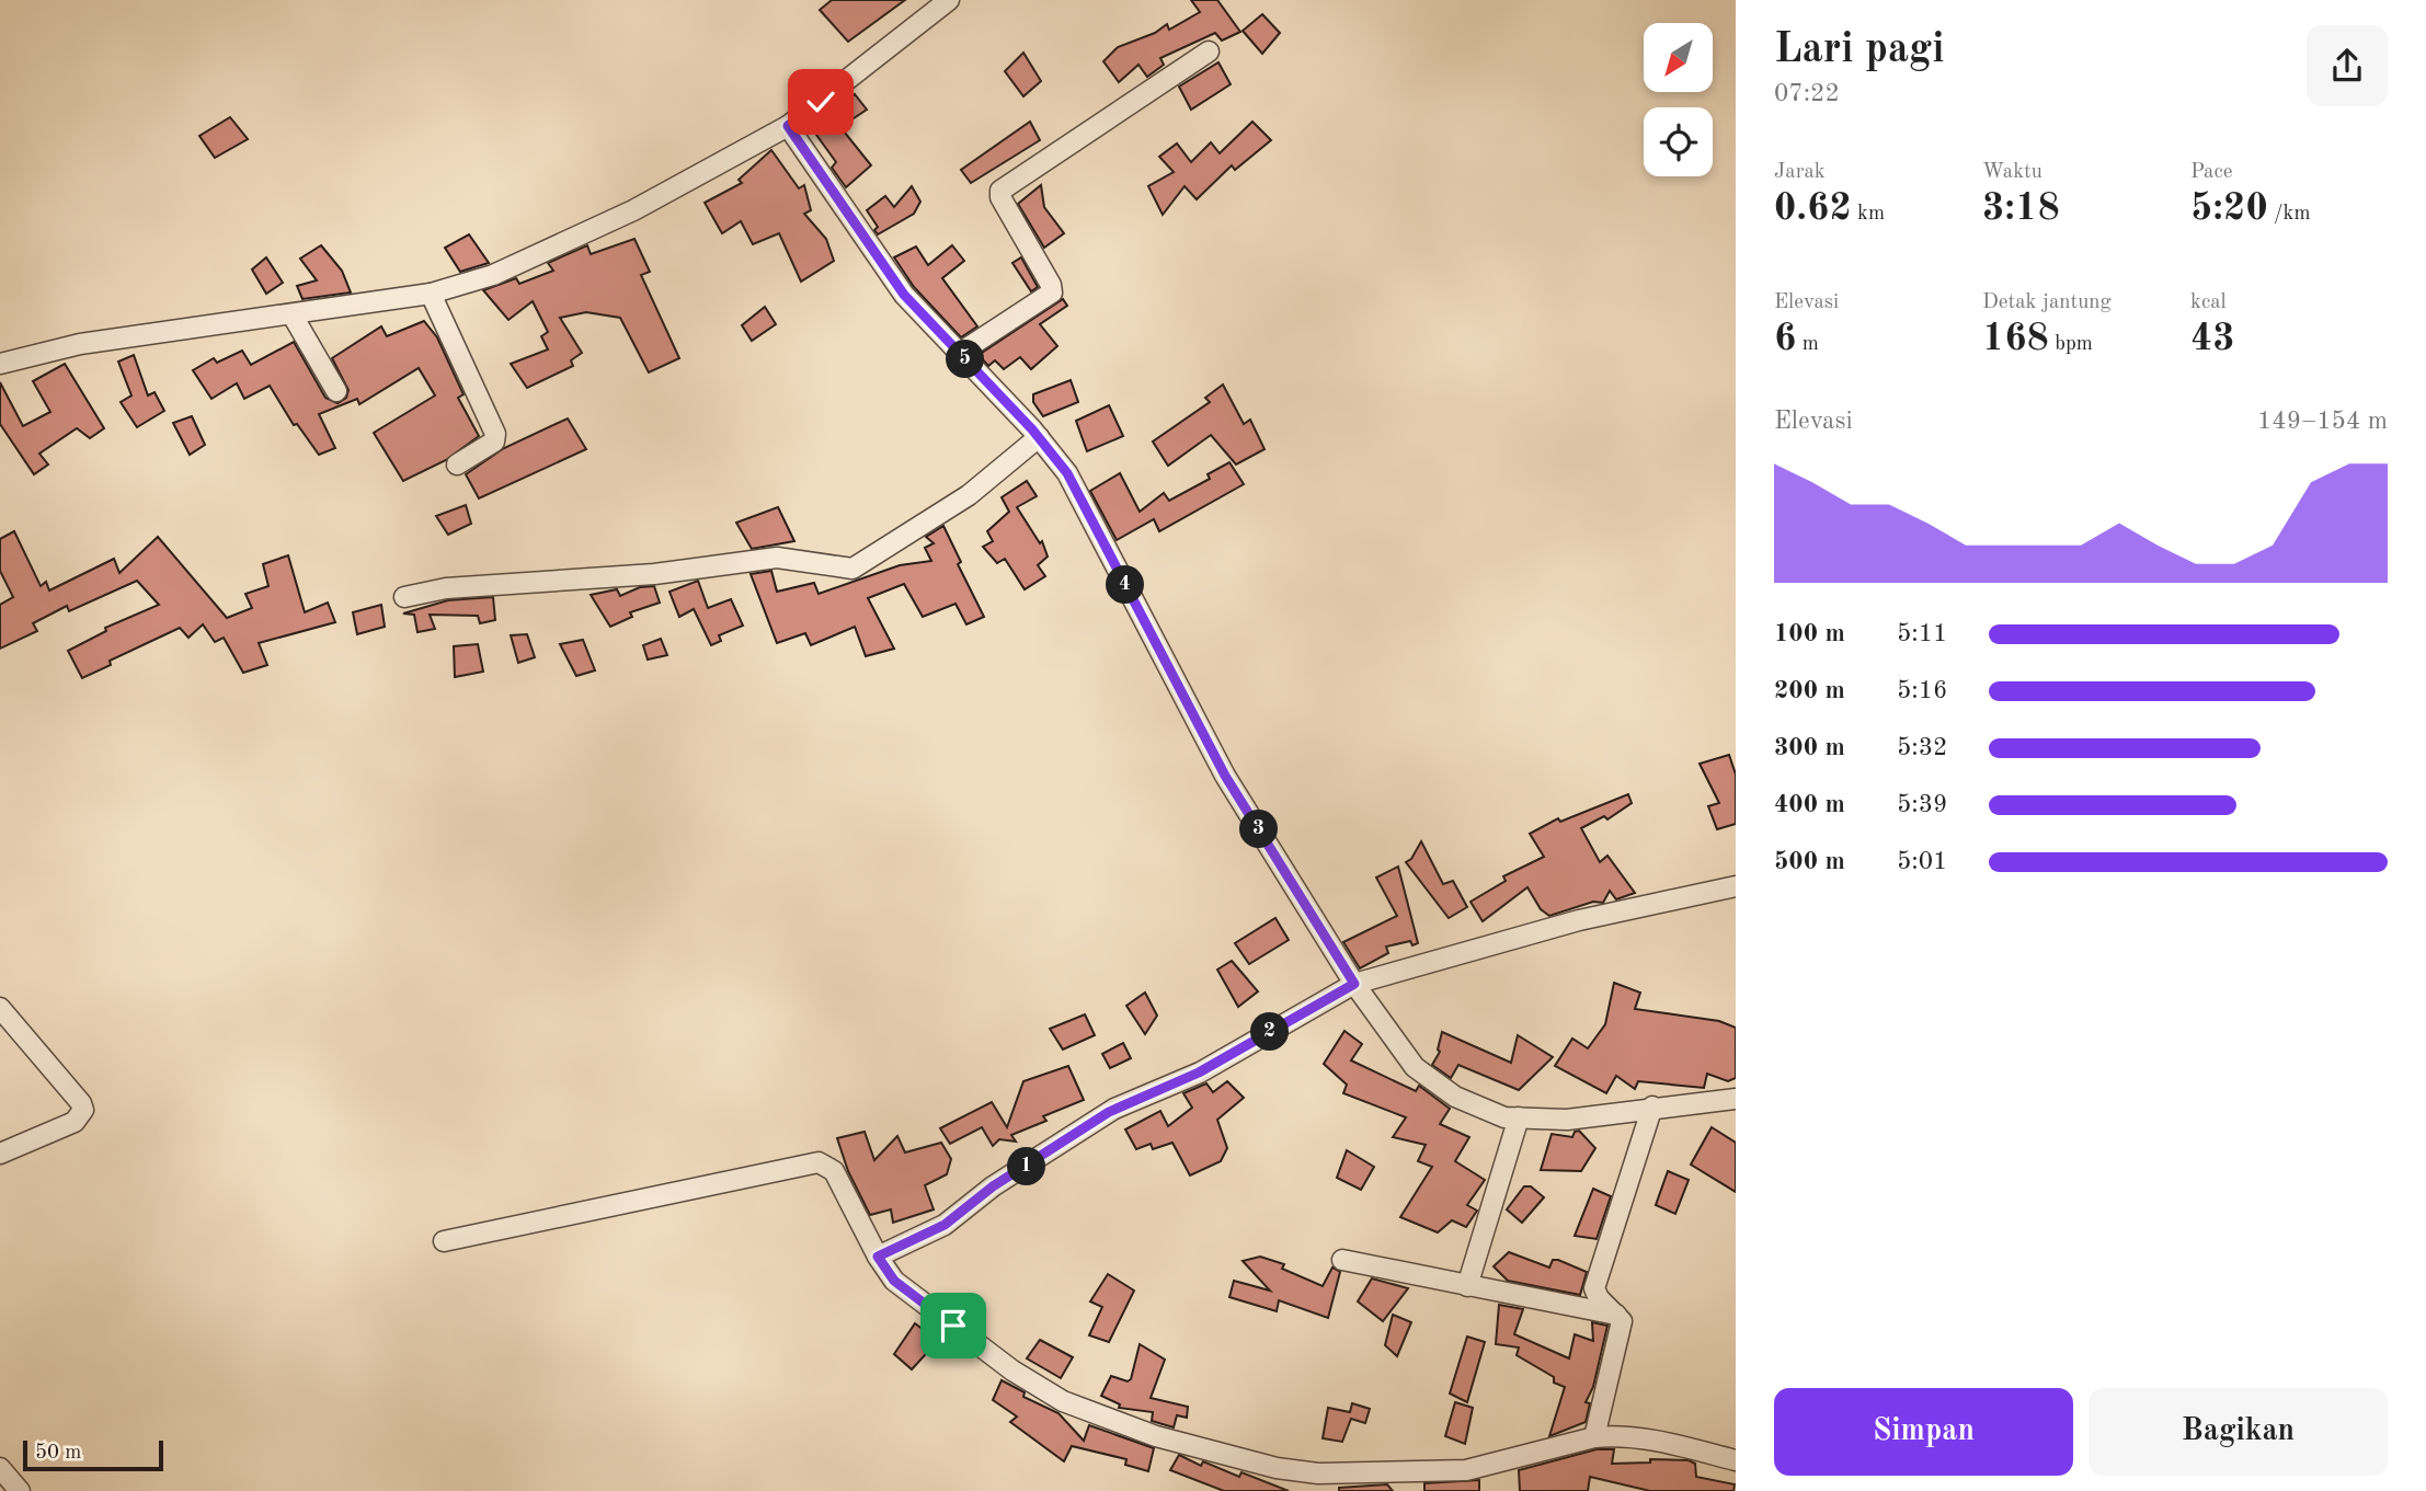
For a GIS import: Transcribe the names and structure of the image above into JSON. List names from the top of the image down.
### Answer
{
  "scale_bar": "50 m",
  "north": "bottom left",
  "page": {
    "heading": ["Lari pagi", "07:22"],
    "stats": [
      ["Jarak", "0.62 km"],
      ["Waktu", "3:18"],
      ["Pace", "5:20 /km"],
      ["Elevasi", "6 m"],
      ["Detak jantung", "168 bpm"],
      ["kcal", "43"]
    ],
    "pins": [
      "5",
      "4",
      "3",
      "2",
      "1"
    ],
    "chart": ["Elevasi", "149–154 m"],
    "list": [
      {
        "name": "100 m",
        "note": "5:11"
      },
      {
        "name": "200 m",
        "note": "5:16"
      },
      {
        "name": "300 m",
        "note": "5:32"
      },
      {
        "name": "400 m",
        "note": "5:39"
      },
      {
        "name": "500 m",
        "note": "5:01"
      }
    ],
    "buttons": ["Simpan", "Bagikan"],
    "scale": "50 m"
  }
}
